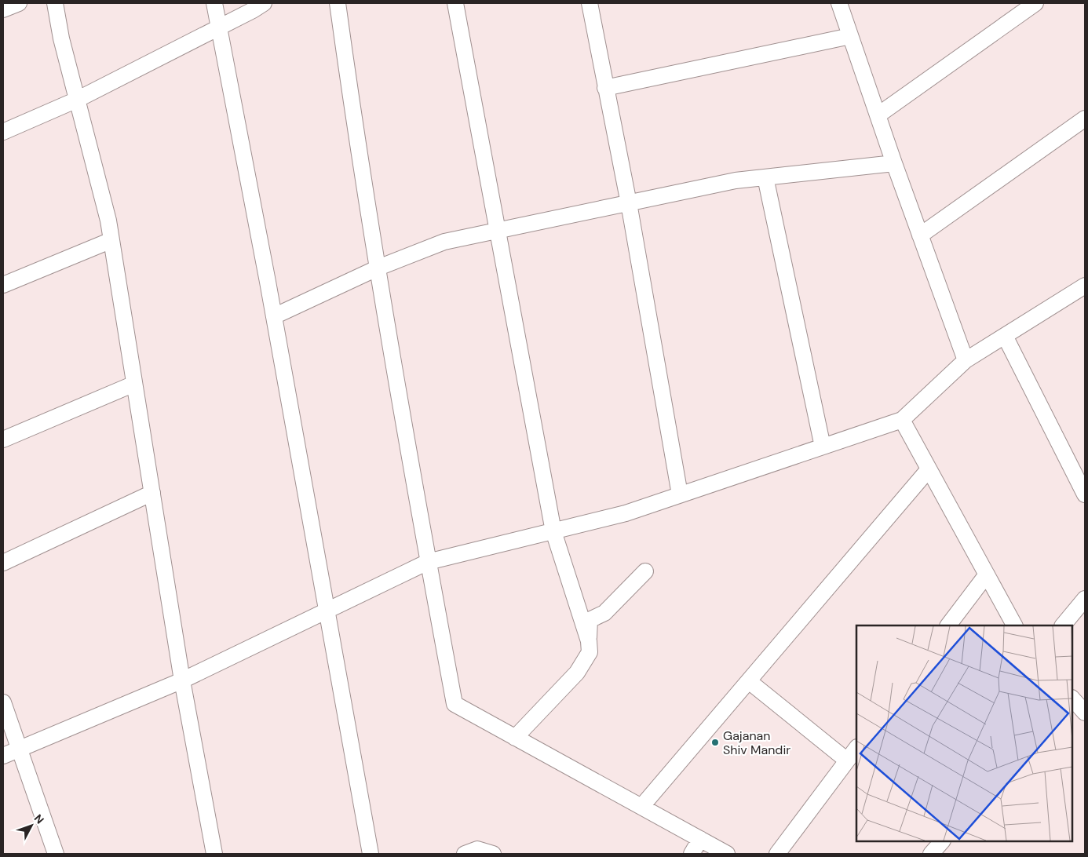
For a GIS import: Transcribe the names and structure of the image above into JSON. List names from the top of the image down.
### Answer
{
  "places": ["Gajanan Shiv Mandir"],
  "north": "top right"
}
